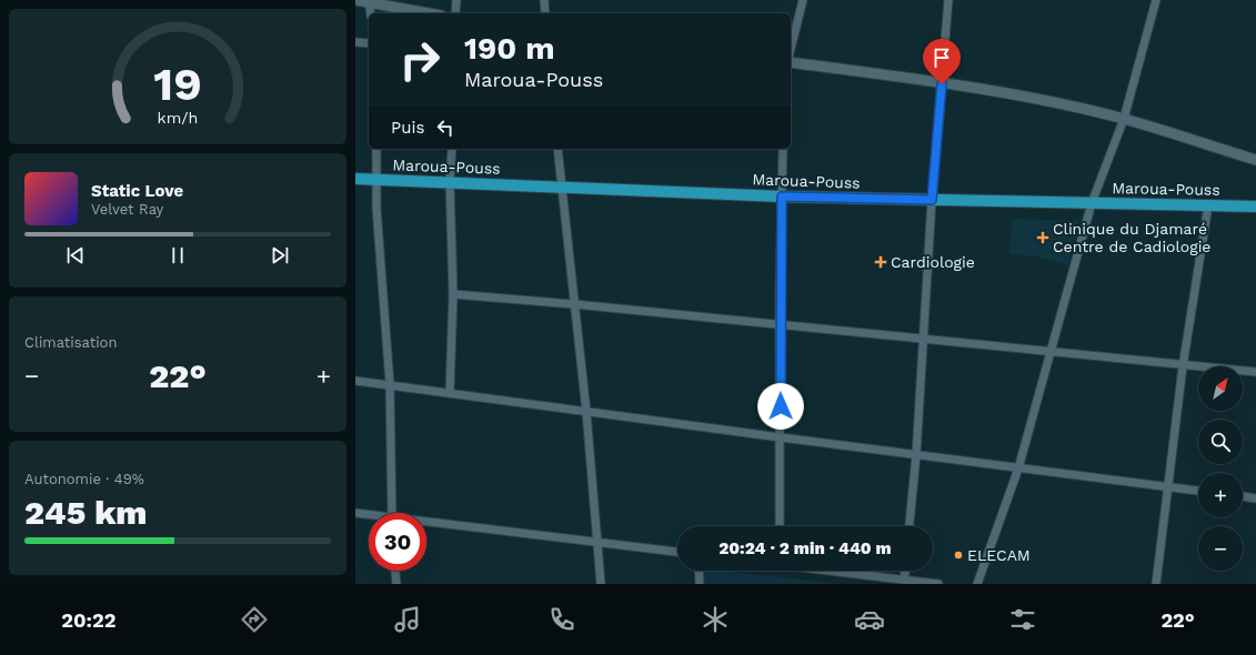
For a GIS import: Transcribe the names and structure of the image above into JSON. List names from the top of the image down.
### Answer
{
  "streets": {
    "main road": ["Maroua-Pouss"]
  },
  "places": {
    "health": ["Clinique du Djamaré Centre de Cadiologie", "Cardiologie"],
    "other": ["ELECAM"]
  },
  "north": "top right",
  "page": {
    "turn": ["190 m", "Maroua-Pouss"],
    "then": "Puis",
    "song": ["Static Love", "Velvet Ray"],
    "tile": [
      "Climatisation",
      ["Autonomie · 49%", "245 km"]
    ],
    "heat": ["−", "22°", "+"],
    "map_buttons": ["+", "−"],
    "limit": "30",
    "trip": "20:24 · 2 min · 440 m",
    "tabs": ["20:22", "22°"],
    "gauge": ["19", "km/h"]
  }
}
